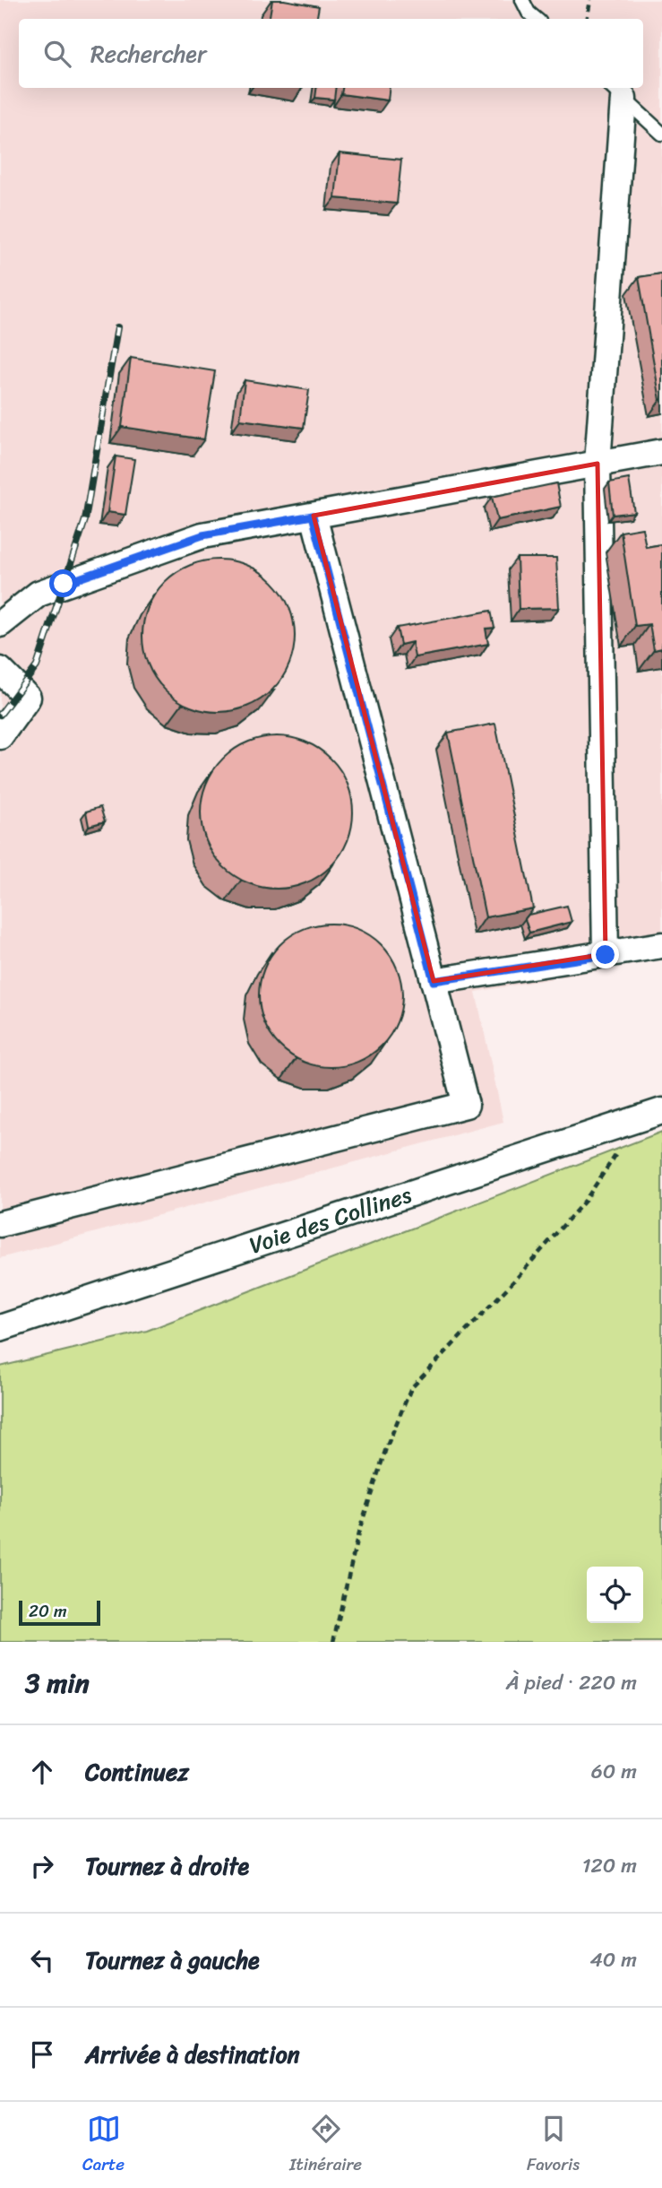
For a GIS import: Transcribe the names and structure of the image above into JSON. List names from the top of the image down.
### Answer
{
  "streets": {
    "street": ["Voie des Collines"]
  },
  "scale_bar": "20 m",
  "page": {
    "search": "Rechercher",
    "scale": "20 m",
    "heading": ["3 min", "À pied · 220 m"],
    "list": [
      ["Continuez", "60 m"],
      ["Tournez à droite", "120 m"],
      ["Tournez à gauche", "40 m"],
      "Arrivée à destination"
    ],
    "nav": ["Carte", "Itinéraire", "Favoris"]
  }
}
